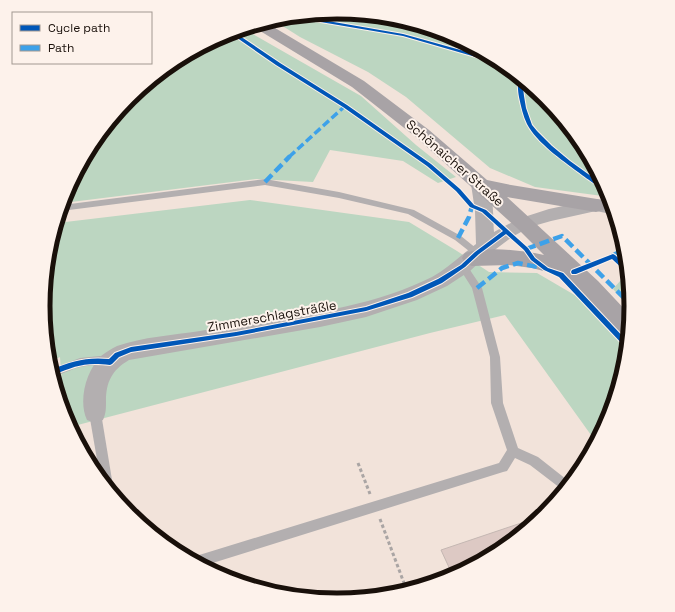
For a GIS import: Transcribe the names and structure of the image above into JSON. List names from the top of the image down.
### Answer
{
  "streets": {
    "main road": ["Schönaicher Straße"],
    "street": ["Zimmerschlagsträßle"]
  },
  "crossings": [
    ["Schönaicher Straße", "Zimmerschlagsträßle"]
  ],
  "legend": ["Cycle path", "Path"]
}
